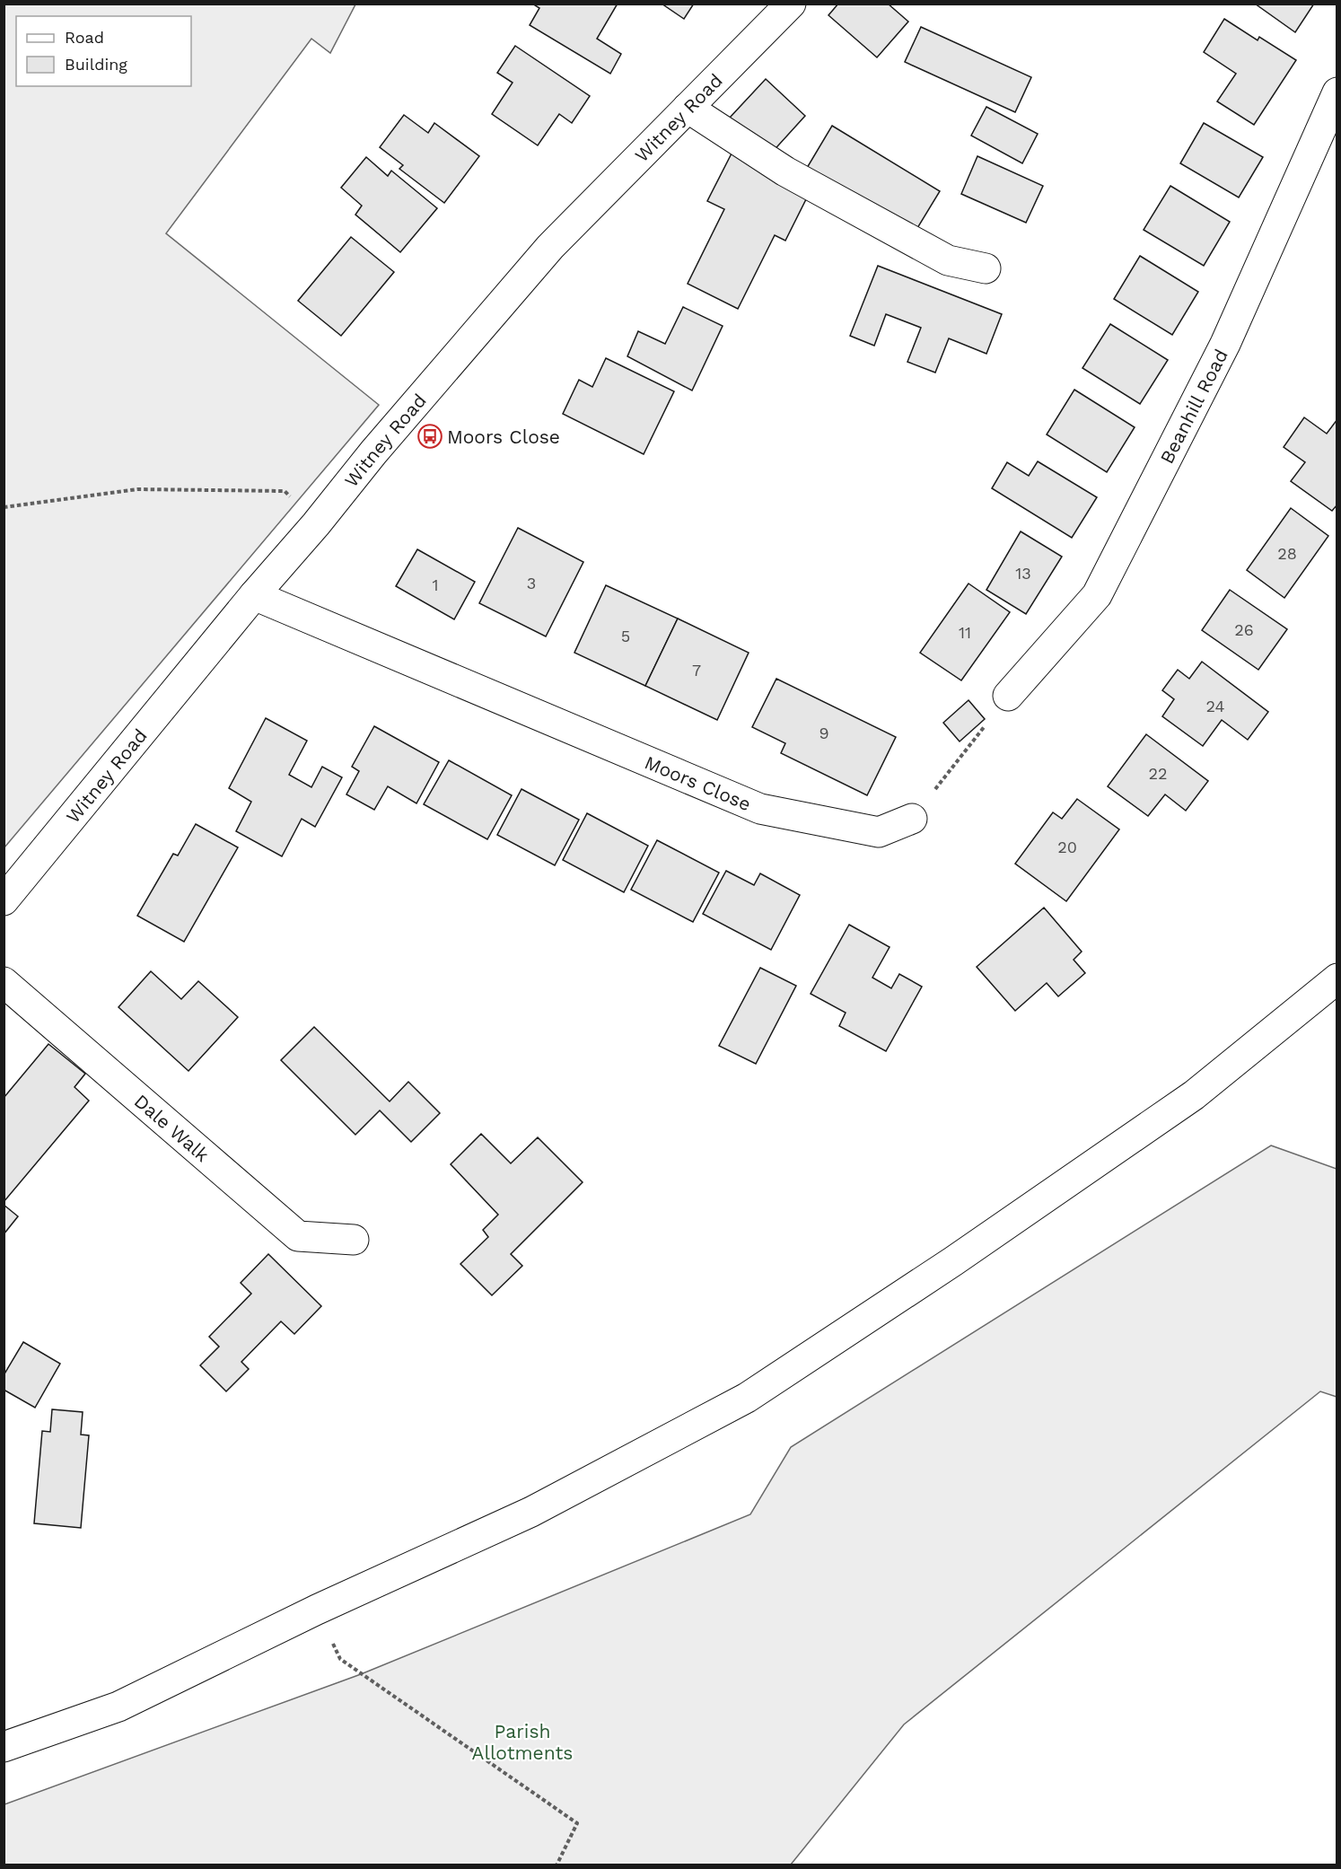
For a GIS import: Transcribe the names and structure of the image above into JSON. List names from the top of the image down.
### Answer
{
  "streets": {
    "street": [
      "Witney Road",
      "Beanhill Road",
      "Moors Close",
      "Dale Walk"
    ]
  },
  "crossings": [
    ["Witney Road", "Moors Close"]
  ],
  "parks": ["Parish Allotments"],
  "places": {
    "bus stop": ["Moors Close"]
  },
  "house_numbers": [
    "28",
    "13",
    "3",
    "1",
    "26",
    "11",
    "5",
    "7",
    "24",
    "9",
    "22",
    "20"
  ],
  "legend": ["Road", "Building"]
}
